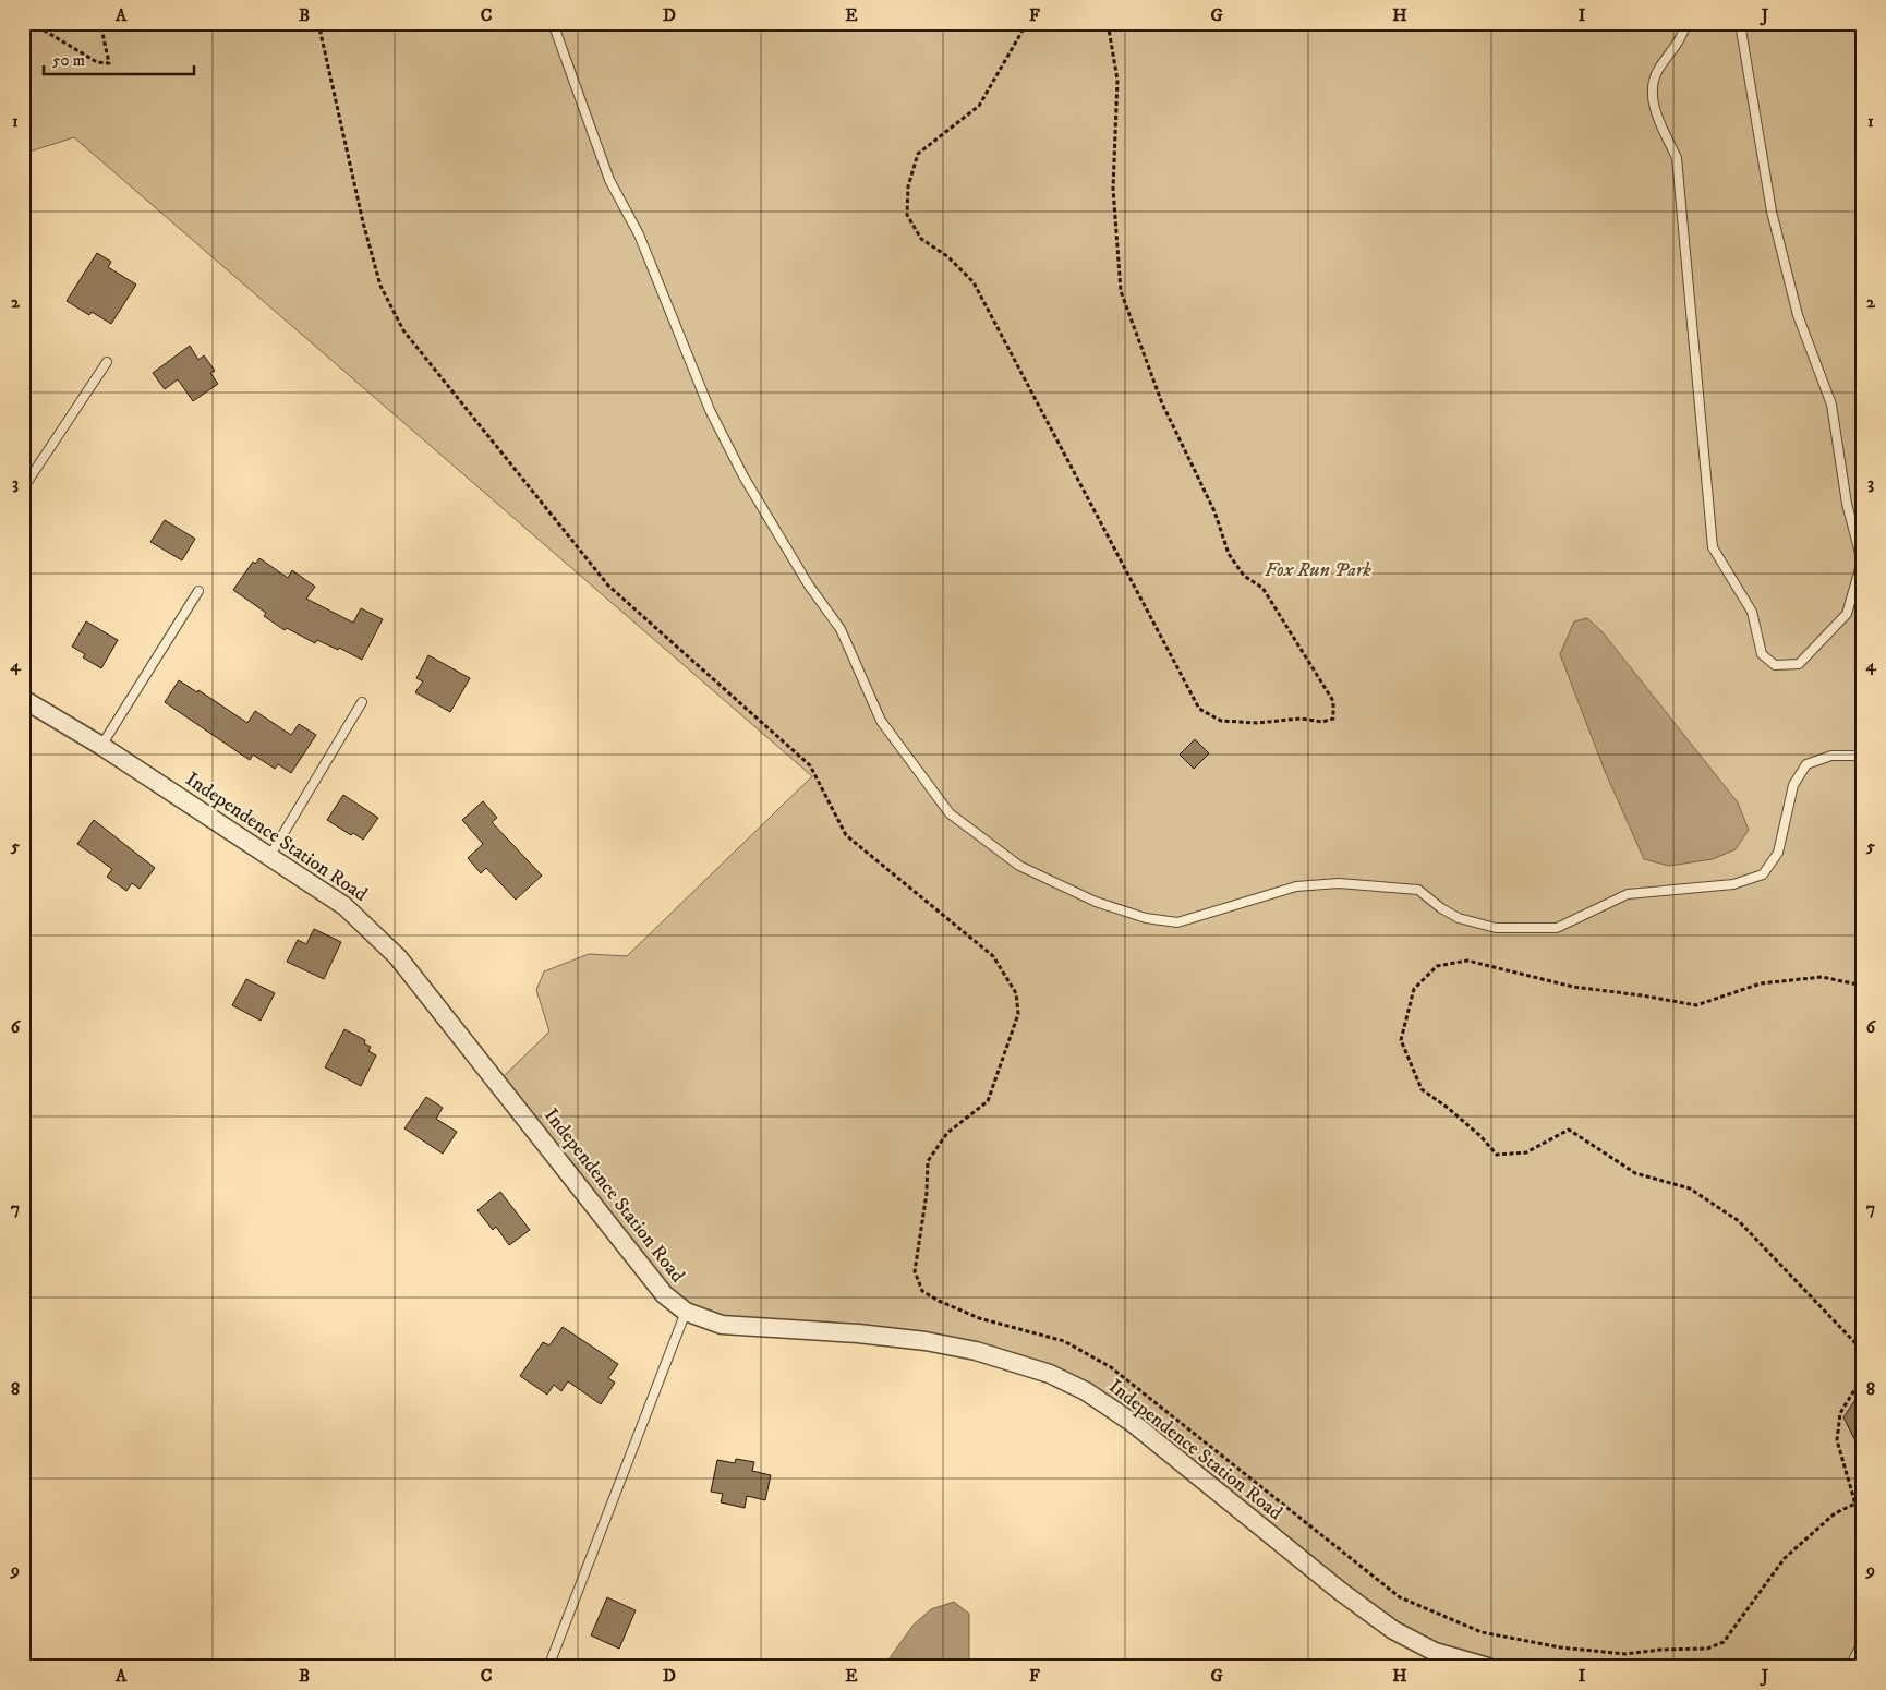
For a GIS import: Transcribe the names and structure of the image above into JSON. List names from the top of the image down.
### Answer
{
  "streets": {
    "street": ["Independence Station Road"]
  },
  "parks": ["Fox Run Park"],
  "scale_bar": "50 m",
  "grid": {
    "columns": [
      "A",
      "B",
      "C",
      "D",
      "E",
      "F",
      "G",
      "H",
      "I",
      "J"
    ],
    "rows": [
      "1",
      "2",
      "3",
      "4",
      "5",
      "6",
      "7",
      "8",
      "9"
    ]
  }
}
